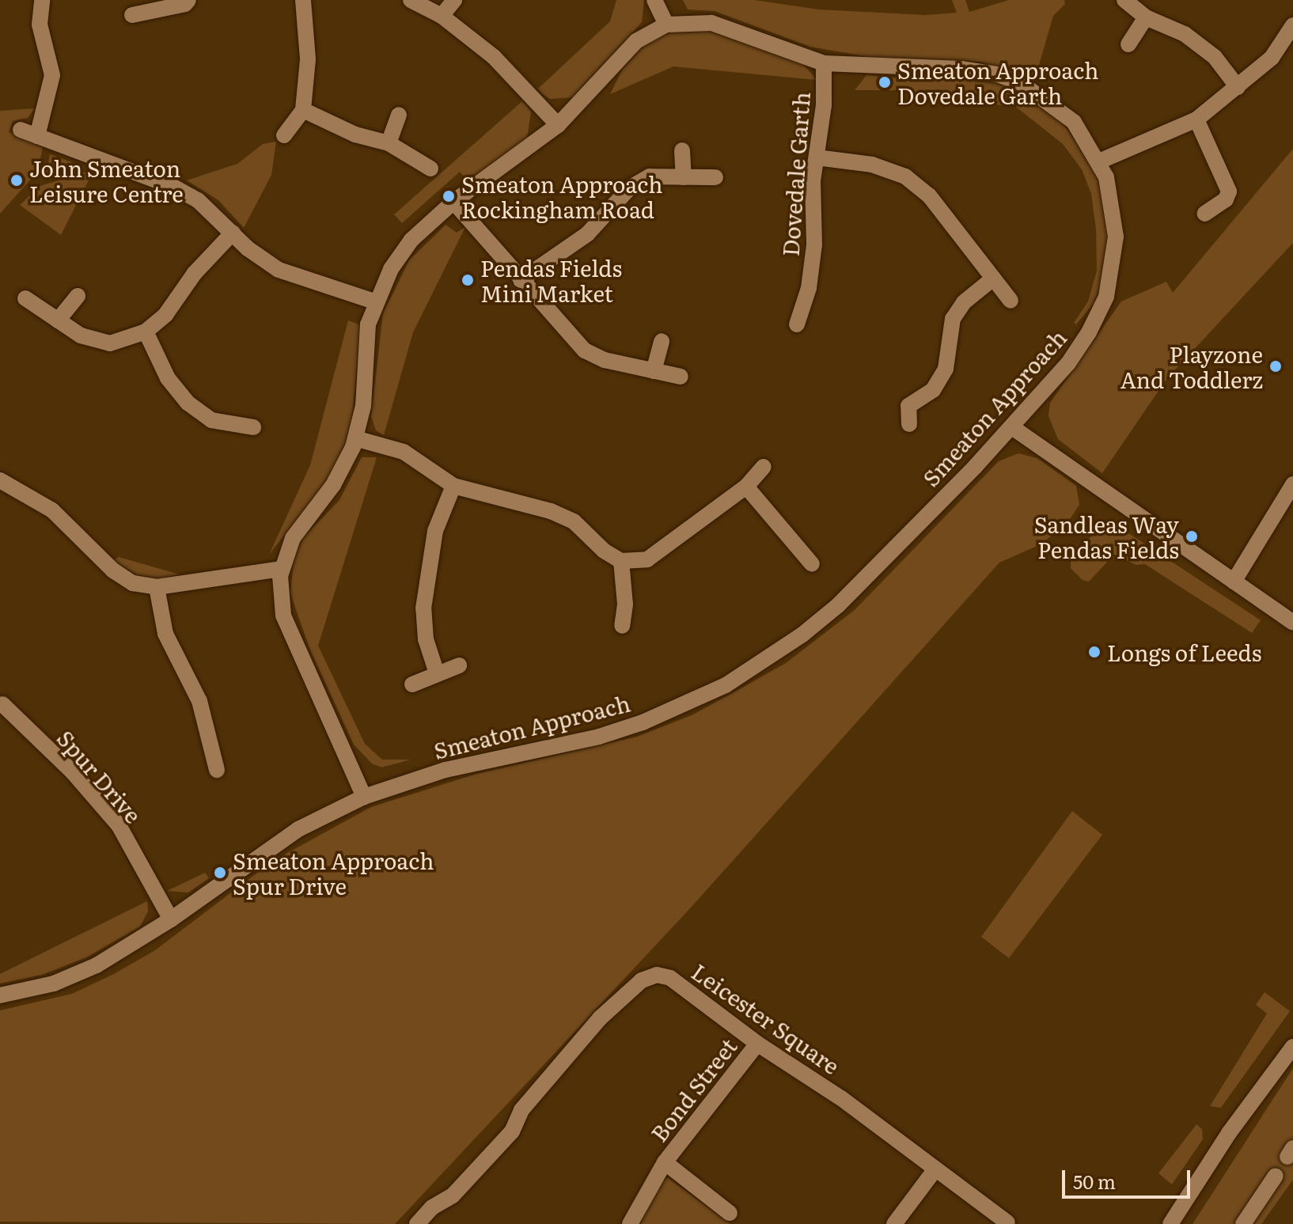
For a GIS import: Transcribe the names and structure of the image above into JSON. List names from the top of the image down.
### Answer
{
  "streets": {
    "street": [
      "Dovedale Garth",
      "Smeaton Approach",
      "Spur Drive",
      "Leicester Square",
      "Bond Street"
    ]
  },
  "crossings": [
    ["Dovedale Garth", "Smeaton Approach"],
    ["Smeaton Approach", "Spur Drive"],
    ["Leicester Square", "Bond Street"]
  ],
  "places": [
    "Smeaton Approach Dovedale Garth",
    "John Smeaton Leisure Centre",
    "Smeaton Approach Rockingham Road",
    "Pendas Fields Mini Market",
    "Playzone And Toddlerz",
    "Sandleas Way Pendas Fields",
    "Longs of Leeds",
    "Smeaton Approach Spur Drive"
  ],
  "scale_bar": "50 m"
}
